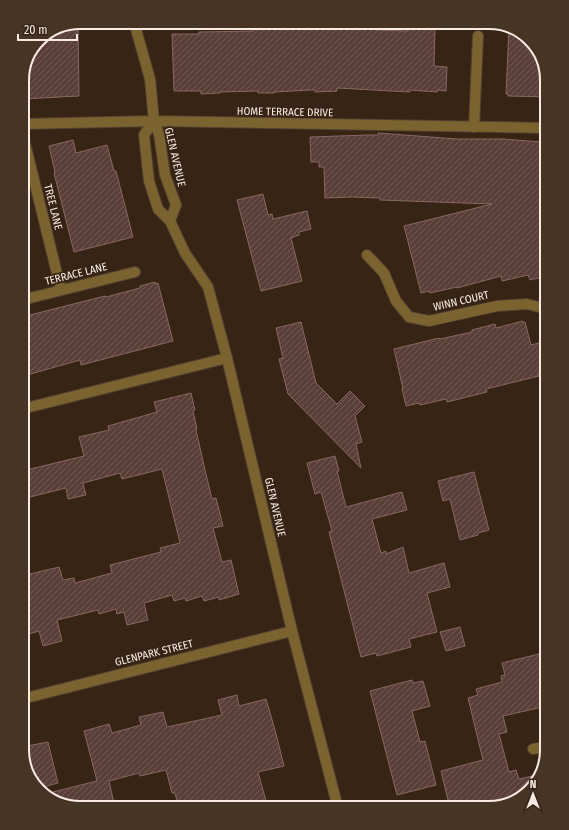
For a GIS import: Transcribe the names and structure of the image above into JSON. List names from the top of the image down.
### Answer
{
  "streets": {
    "street": [
      "HOME TERRACE DRIVE",
      "GLEN AVENUE",
      "TREE LANE",
      "TERRACE LANE",
      "WINN COURT",
      "GLENPARK STREET"
    ]
  },
  "crossings": [
    ["HOME TERRACE DRIVE", "GLEN AVENUE"],
    ["GLEN AVENUE", "GLENPARK STREET"],
    ["TREE LANE", "TERRACE LANE"]
  ],
  "scale_bar": "20 m",
  "north": "top"
}
